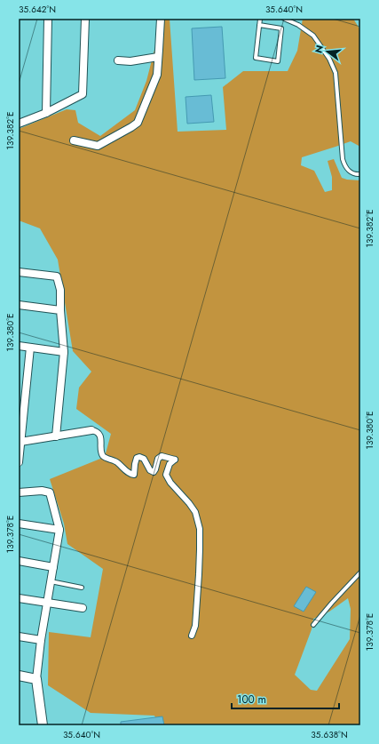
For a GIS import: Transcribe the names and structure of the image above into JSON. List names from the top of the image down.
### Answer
{
  "scale_bar": "100 m",
  "north": "left",
  "coordinates": [
    "35.642°N",
    "35.640°N",
    "139.382°E",
    "139.380°E",
    "139.378°E",
    "35.638°N"
  ]
}
